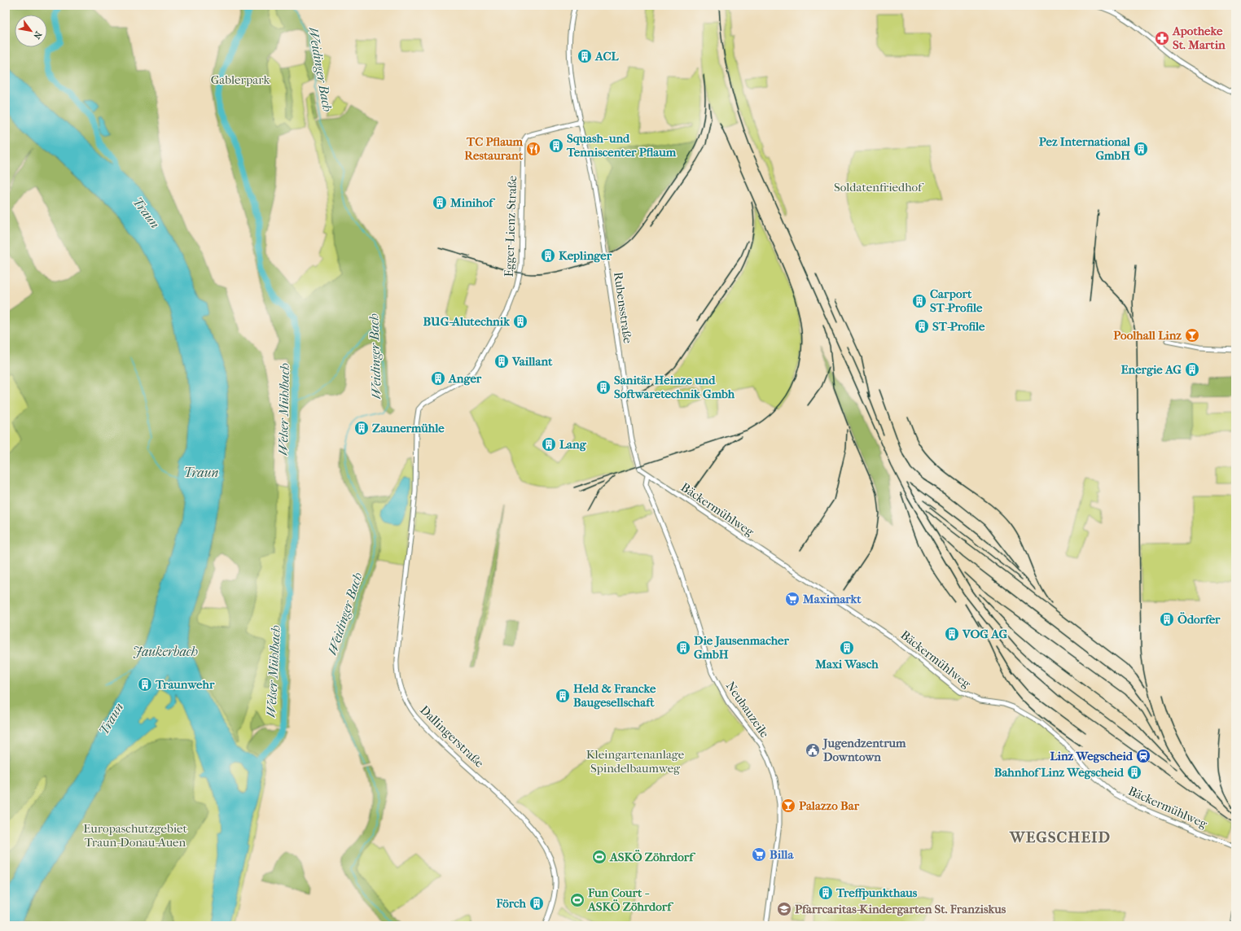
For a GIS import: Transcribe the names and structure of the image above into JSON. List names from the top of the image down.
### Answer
{
  "streets": {
    "street": [
      "Egger-Lienz-Straße",
      "Rubensstraße",
      "Bäckermühlweg",
      "Neubauzeile",
      "Dallingerstraße"
    ]
  },
  "crossings": [
    ["Egger-Lienz-Straße", "Rubensstraße"],
    ["Egger-Lienz-Straße", "Dallingerstraße"],
    ["Rubensstraße", "Bäckermühlweg"],
    ["Rubensstraße", "Neubauzeile"],
    ["Bäckermühlweg", "Neubauzeile"]
  ],
  "districts": ["WEGSCHEID"],
  "water": [
    "Weidinger Bach",
    "Traun",
    "Welser Mühlbach",
    "Jaukerbach"
  ],
  "parks": [
    "Gablerpark",
    "Soldatenfriedhof",
    "Kleingartenanlage Spindelbaumweg",
    "Europaschutzgebiet Traun-Donau-Auen"
  ],
  "places": {
    "pharmacy": ["Apotheke St. Martin"],
    "building": [
      "ACL",
      "Squash- und Tenniscenter Pflaum",
      "Pez International GmbH",
      "Minihof",
      "Keplinger",
      "Carport ST-Profile",
      "BUG-Alutechnik",
      "ST-Profile",
      "Vaillant",
      "Energie AG",
      "Anger",
      "Sanitär Heinze und Softwaretechnik Gmbh",
      "Zaunermühle",
      "Lang",
      "Ödorfer",
      "VOG AG",
      "Die Jausenmacher GmbH",
      "Maxi Wasch",
      "Traunwehr",
      "Held & Francke Baugesellschaft",
      "Bahnhof Linz Wegscheid",
      "Treffpunkthaus",
      "Förch"
    ],
    "restaurant": ["TC Pflaum Restaurant"],
    "bar": ["Poolhall Linz", "Palazzo Bar"],
    "supermarket": ["Maximarkt", "Billa"],
    "public building": ["Jugendzentrum Downtown"],
    "station": ["Linz Wegscheid"],
    "sports": ["ASKÖ Zöhrdorf", "Fun Court - ASKÖ Zöhrdorf"],
    "school or university": ["Pfarrcaritas-Kindergarten St. Franziskus"]
  },
  "north": "bottom right"
}
